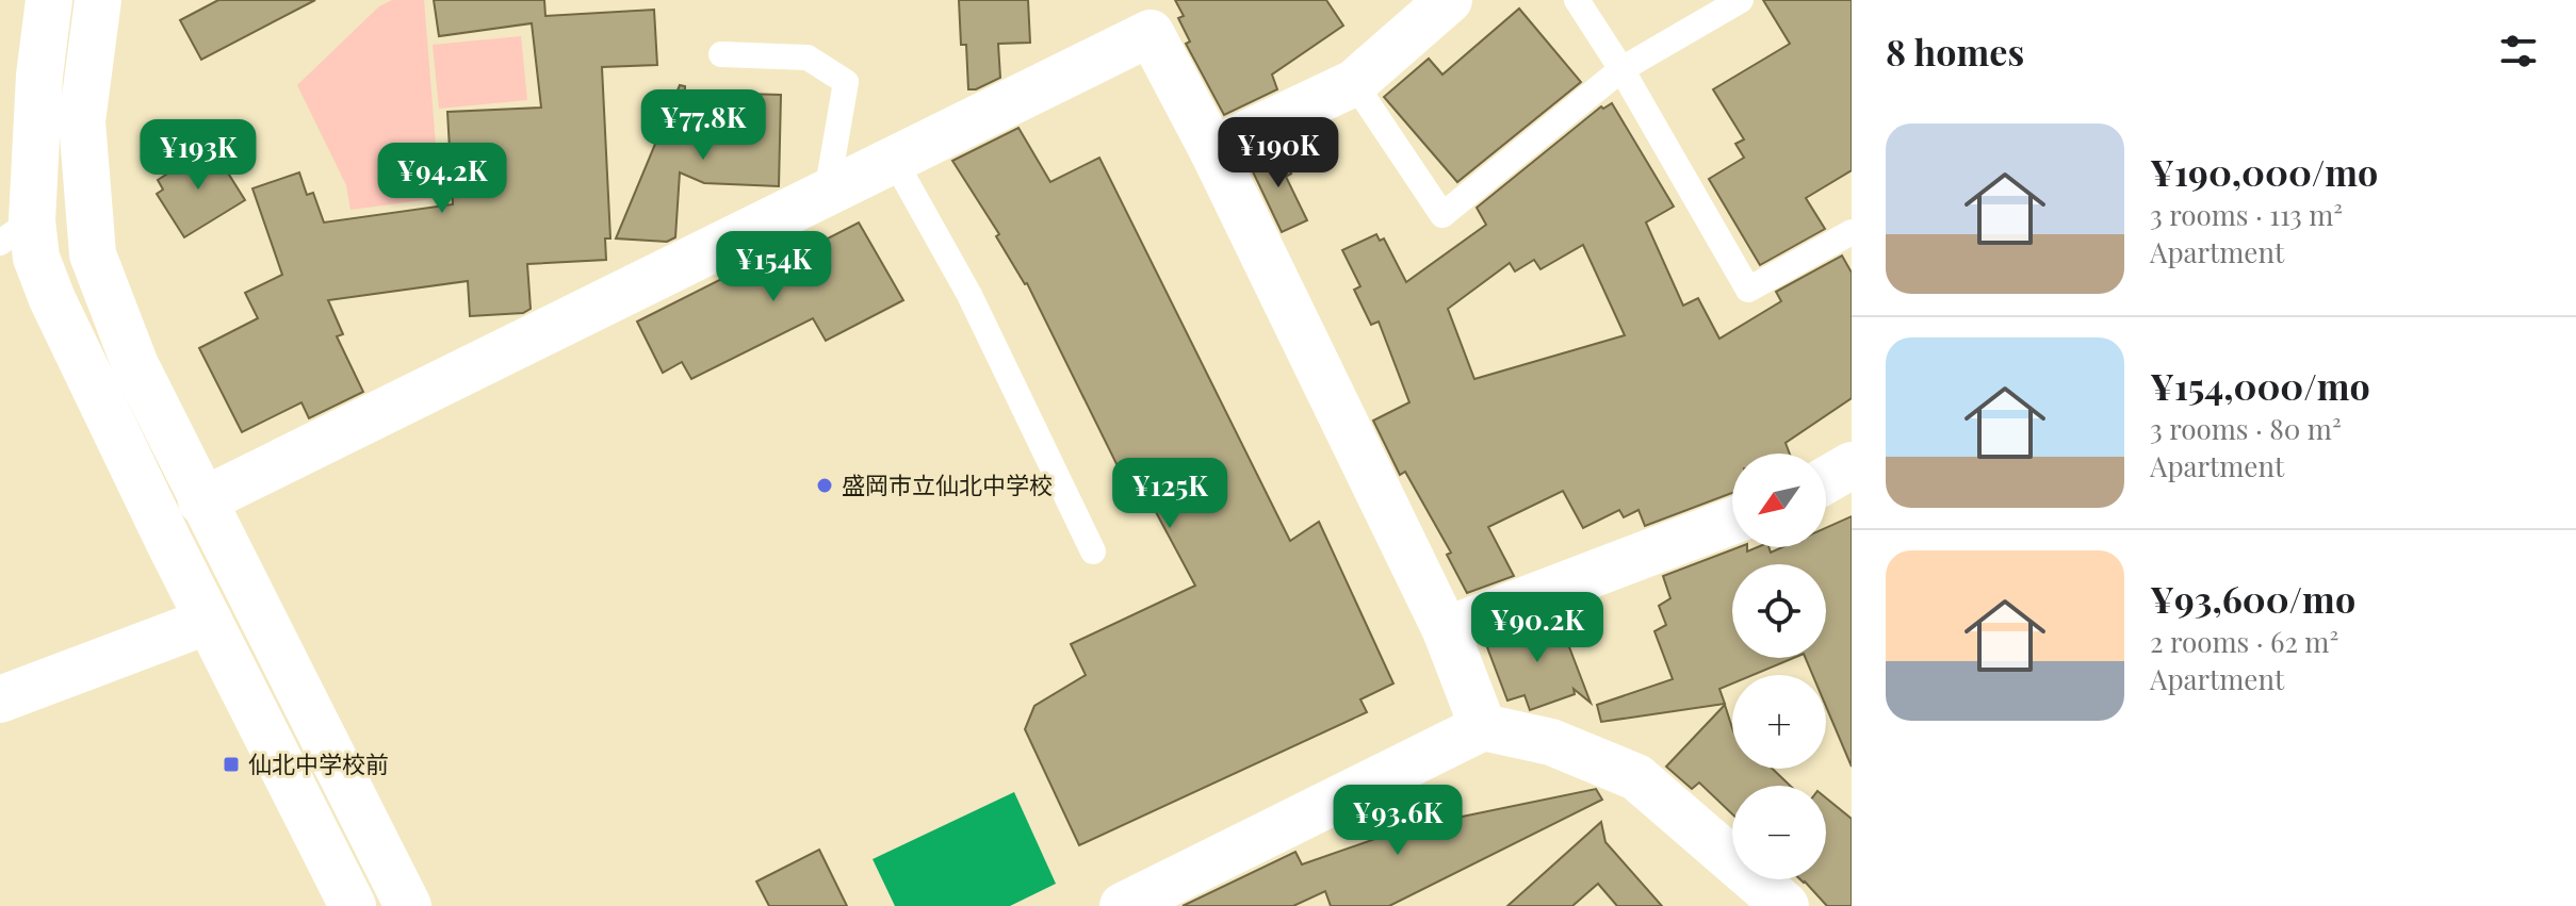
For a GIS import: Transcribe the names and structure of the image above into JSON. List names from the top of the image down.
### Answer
{
  "places": {
    "other": ["盛岡市立仙北中学校"],
    "transit": ["仙北中学校前"]
  },
  "north": "bottom left",
  "page": {
    "heading": "8 homes",
    "price": [
      "¥77.8K",
      "¥190K",
      "¥193K",
      "¥94.2K",
      "¥154K",
      "¥125K",
      "¥90.2K",
      "¥93.6K"
    ],
    "list": [
      {
        "name": "¥190,000/mo",
        "note": "3 rooms · 113 m² · Apartment"
      },
      {
        "name": "¥154,000/mo",
        "note": "3 rooms · 80 m² · Apartment"
      },
      {
        "name": "¥93,600/mo",
        "note": "2 rooms · 62 m² · Apartment"
      }
    ],
    "map_buttons": ["+", "−"]
  }
}
